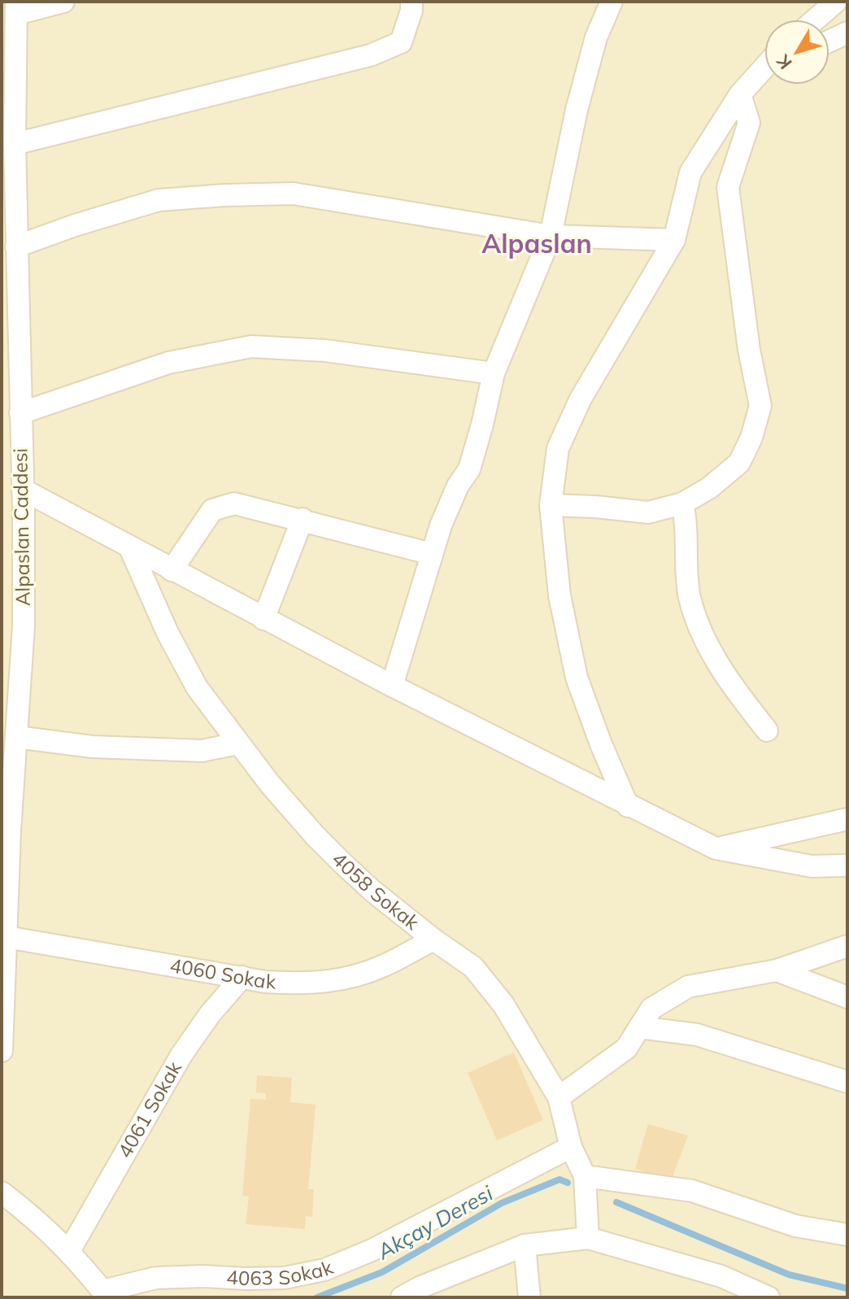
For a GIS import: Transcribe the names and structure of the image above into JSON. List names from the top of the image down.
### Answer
{
  "streets": {
    "street": [
      "Alpaslan Caddesi",
      "4058 Sokak",
      "4060 Sokak",
      "4061 Sokak",
      "4063 Sokak"
    ]
  },
  "crossings": [
    ["Alpaslan Caddesi", "4060 Sokak"],
    ["4058 Sokak", "4060 Sokak"],
    ["4058 Sokak", "4063 Sokak"],
    ["4060 Sokak", "4061 Sokak"],
    ["4061 Sokak", "4063 Sokak"]
  ],
  "districts": ["Alpaslan"],
  "water": ["Akçay Deresi"],
  "north": "bottom left"
}
